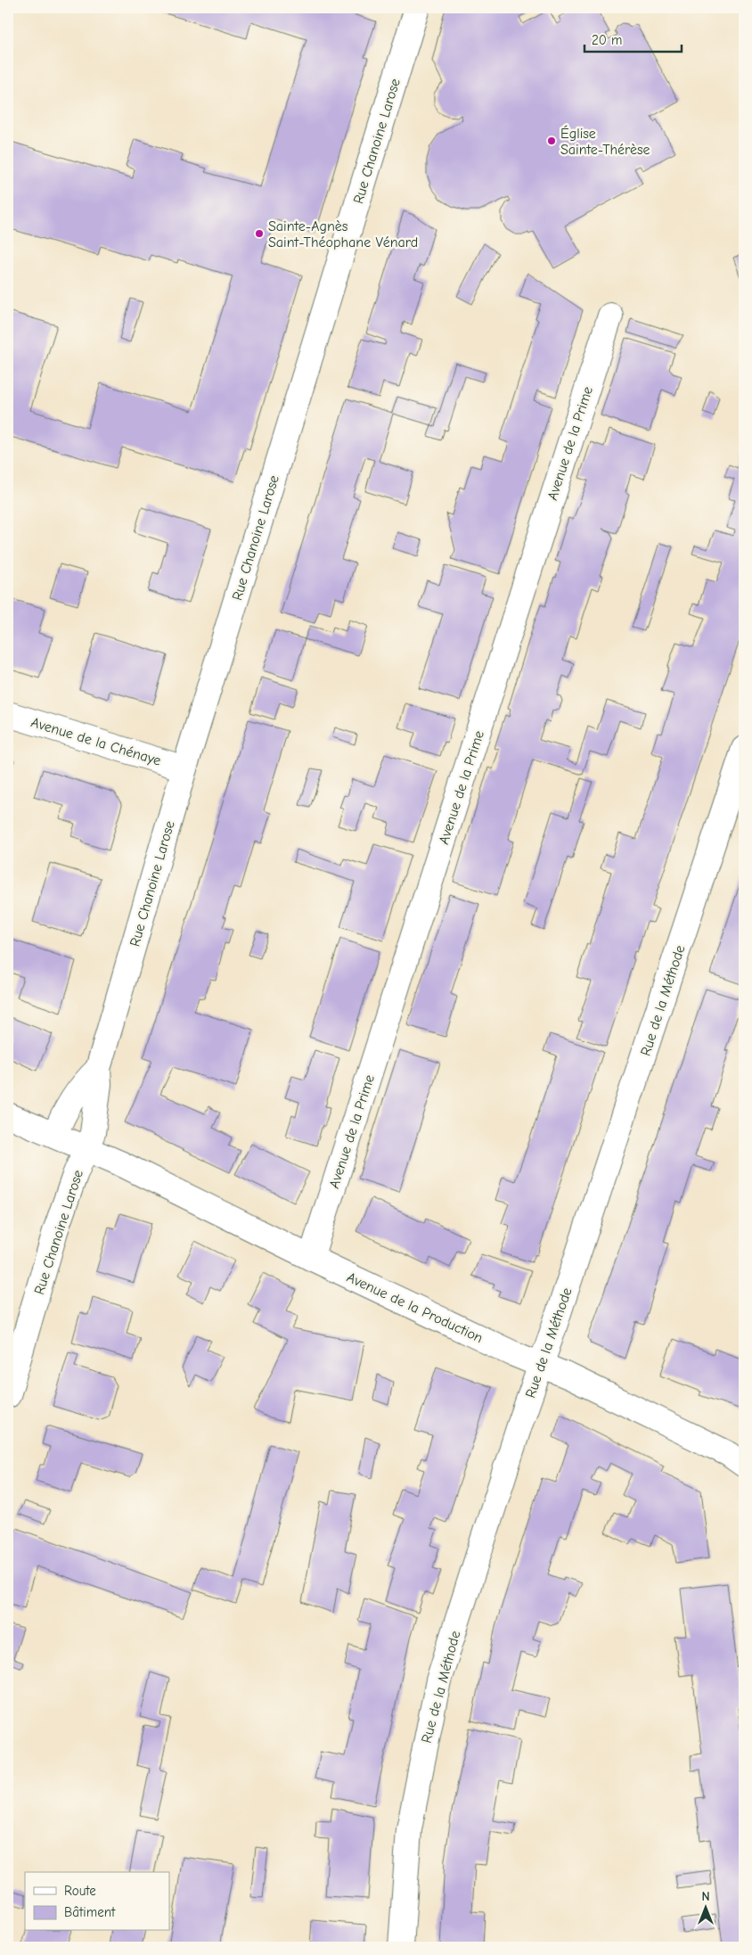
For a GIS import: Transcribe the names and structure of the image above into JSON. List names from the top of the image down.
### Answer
{
  "streets": {
    "street": [
      "Rue Chanoine Larose",
      "Avenue de la Prime",
      "Avenue de la Chénaye",
      "Rue de la Méthode",
      "Avenue de la Production"
    ]
  },
  "crossings": [
    ["Rue Chanoine Larose", "Avenue de la Chénaye"],
    ["Rue Chanoine Larose", "Avenue de la Production"],
    ["Avenue de la Prime", "Avenue de la Production"],
    ["Rue de la Méthode", "Avenue de la Production"]
  ],
  "places": ["Église Sainte-Thérèse", "Sainte-Agnès Saint-Théophane Vénard"],
  "legend": ["Route", "Bâtiment"],
  "scale_bar": "20 m",
  "north": "top"
}
